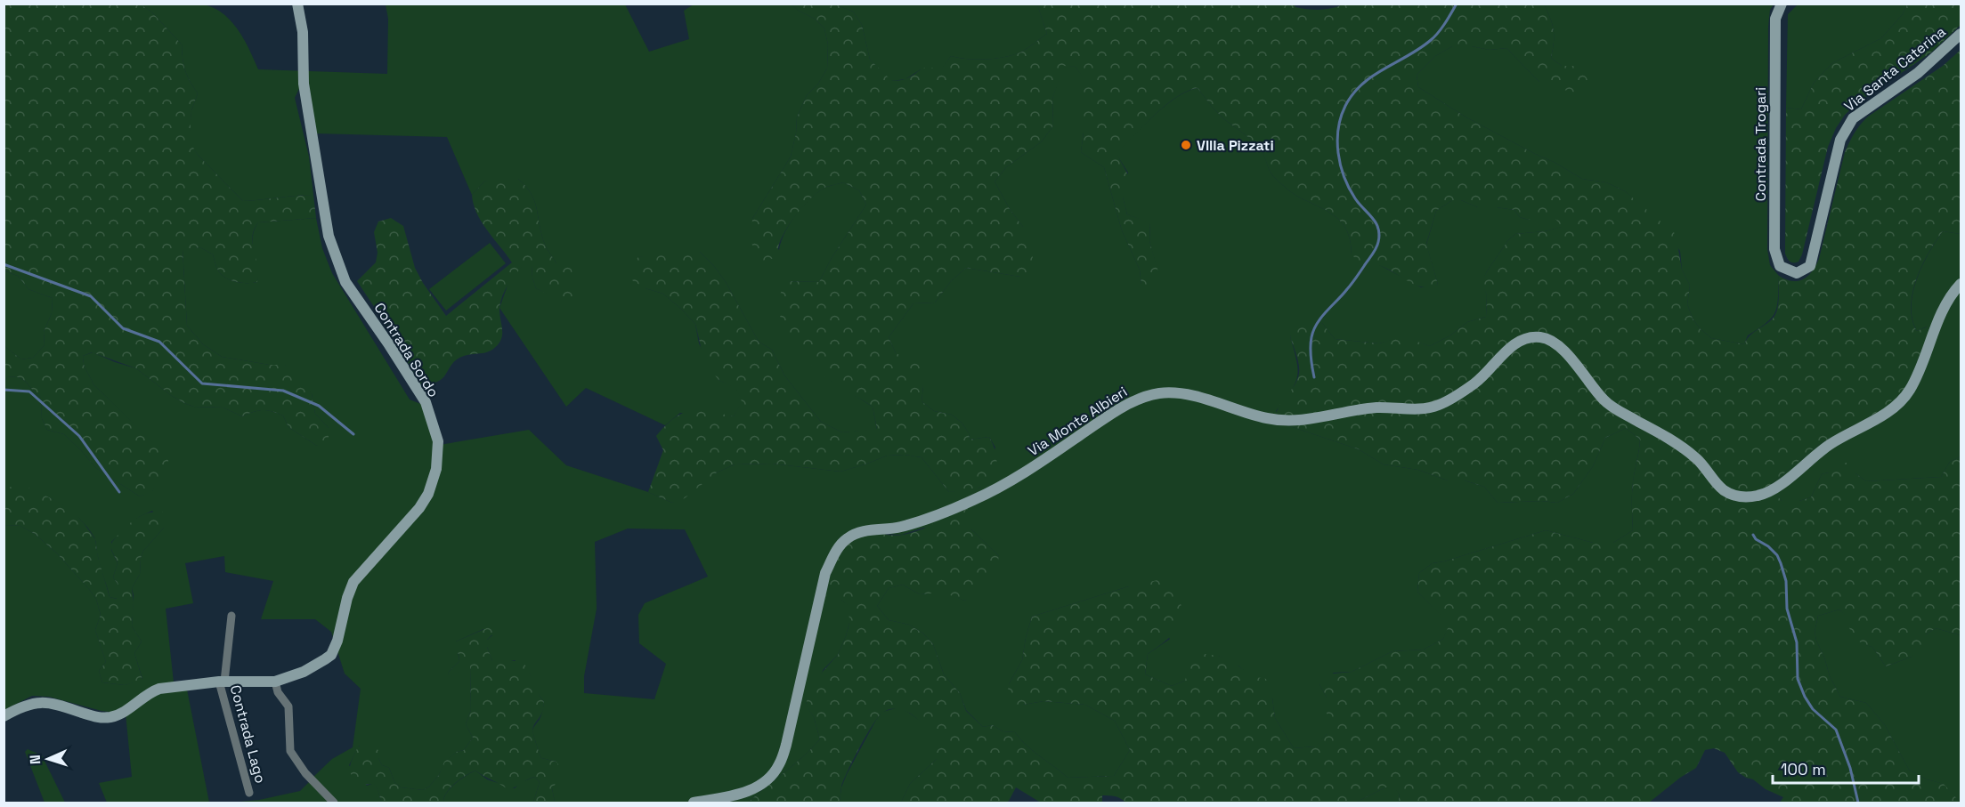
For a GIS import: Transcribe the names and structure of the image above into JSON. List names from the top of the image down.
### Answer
{
  "streets": {
    "street": [
      "Via Santa Caterina",
      "Contrada Trogari",
      "Contrada Sordo",
      "Via Monte Albieri",
      "Contrada Lago"
    ]
  },
  "crossings": [
    ["Via Santa Caterina", "Contrada Trogari"],
    ["Contrada Sordo", "Contrada Lago"]
  ],
  "places": ["VIlla Pizzati"],
  "scale_bar": "100 m",
  "north": "left"
}
